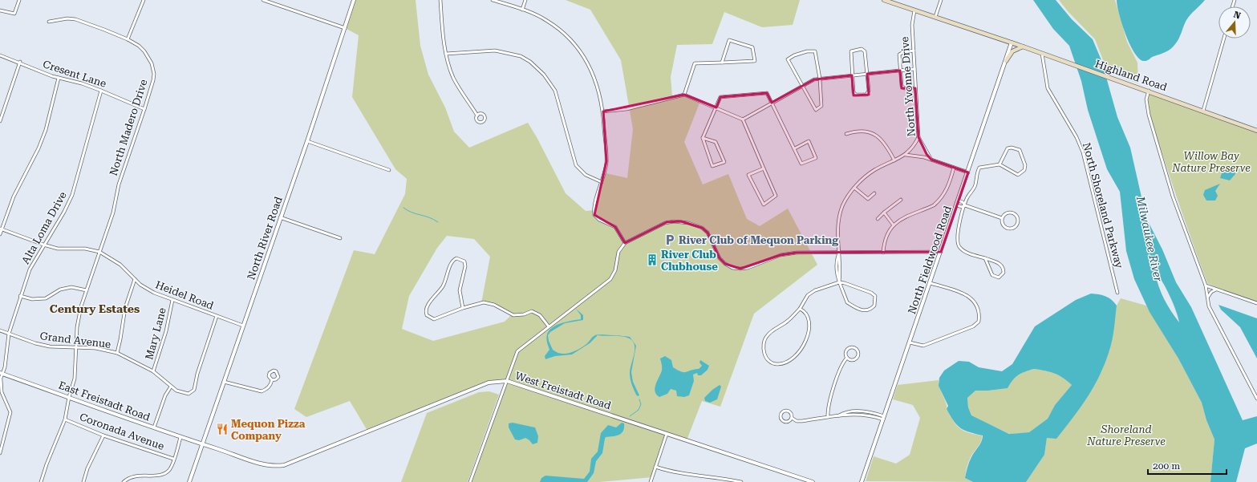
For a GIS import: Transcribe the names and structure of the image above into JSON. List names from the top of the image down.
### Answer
{
  "streets": {
    "main road": ["Highland Road"],
    "street": [
      "Cresent Lane",
      "North Yvonne Drive",
      "North Madero Drive",
      "North Shoreland Parkway",
      "Alta Loma Drive",
      "North River Road",
      "North Fieldwood Road",
      "Heidel Road",
      "Mary Lane",
      "Grand Avenue",
      "West Freistadt Road",
      "East Freistadt Road",
      "Coronada Avenue"
    ]
  },
  "crossings": [
    ["Cresent Lane", "North Madero Drive"],
    ["Cresent Lane", "Alta Loma Drive"],
    ["Highland Road", "North Yvonne Drive"],
    ["Highland Road", "North Shoreland Parkway"],
    ["Highland Road", "North Fieldwood Road"],
    ["North Madero Drive", "Heidel Road"],
    ["North Madero Drive", "Grand Avenue"],
    ["North Madero Drive", "East Freistadt Road"],
    ["North Madero Drive", "Coronada Avenue"],
    ["Alta Loma Drive", "Heidel Road"],
    ["Alta Loma Drive", "Grand Avenue"],
    ["Alta Loma Drive", "East Freistadt Road"],
    ["North River Road", "Heidel Road"],
    ["North River Road", "West Freistadt Road"],
    ["North River Road", "East Freistadt Road"],
    ["Heidel Road", "Mary Lane"],
    ["Heidel Road", "Grand Avenue"],
    ["Mary Lane", "Grand Avenue"],
    ["West Freistadt Road", "East Freistadt Road"]
  ],
  "districts": ["Century Estates"],
  "water": ["Milwaukee River"],
  "parks": ["Willow Bay Nature Preserve", "Shoreland Nature Preserve"],
  "places": {
    "parking": ["River Club of Mequon Parking"],
    "building": ["River Club Clubhouse"],
    "restaurant": ["Mequon Pizza Company"]
  },
  "scale_bar": "200 m",
  "north": "top"
}
